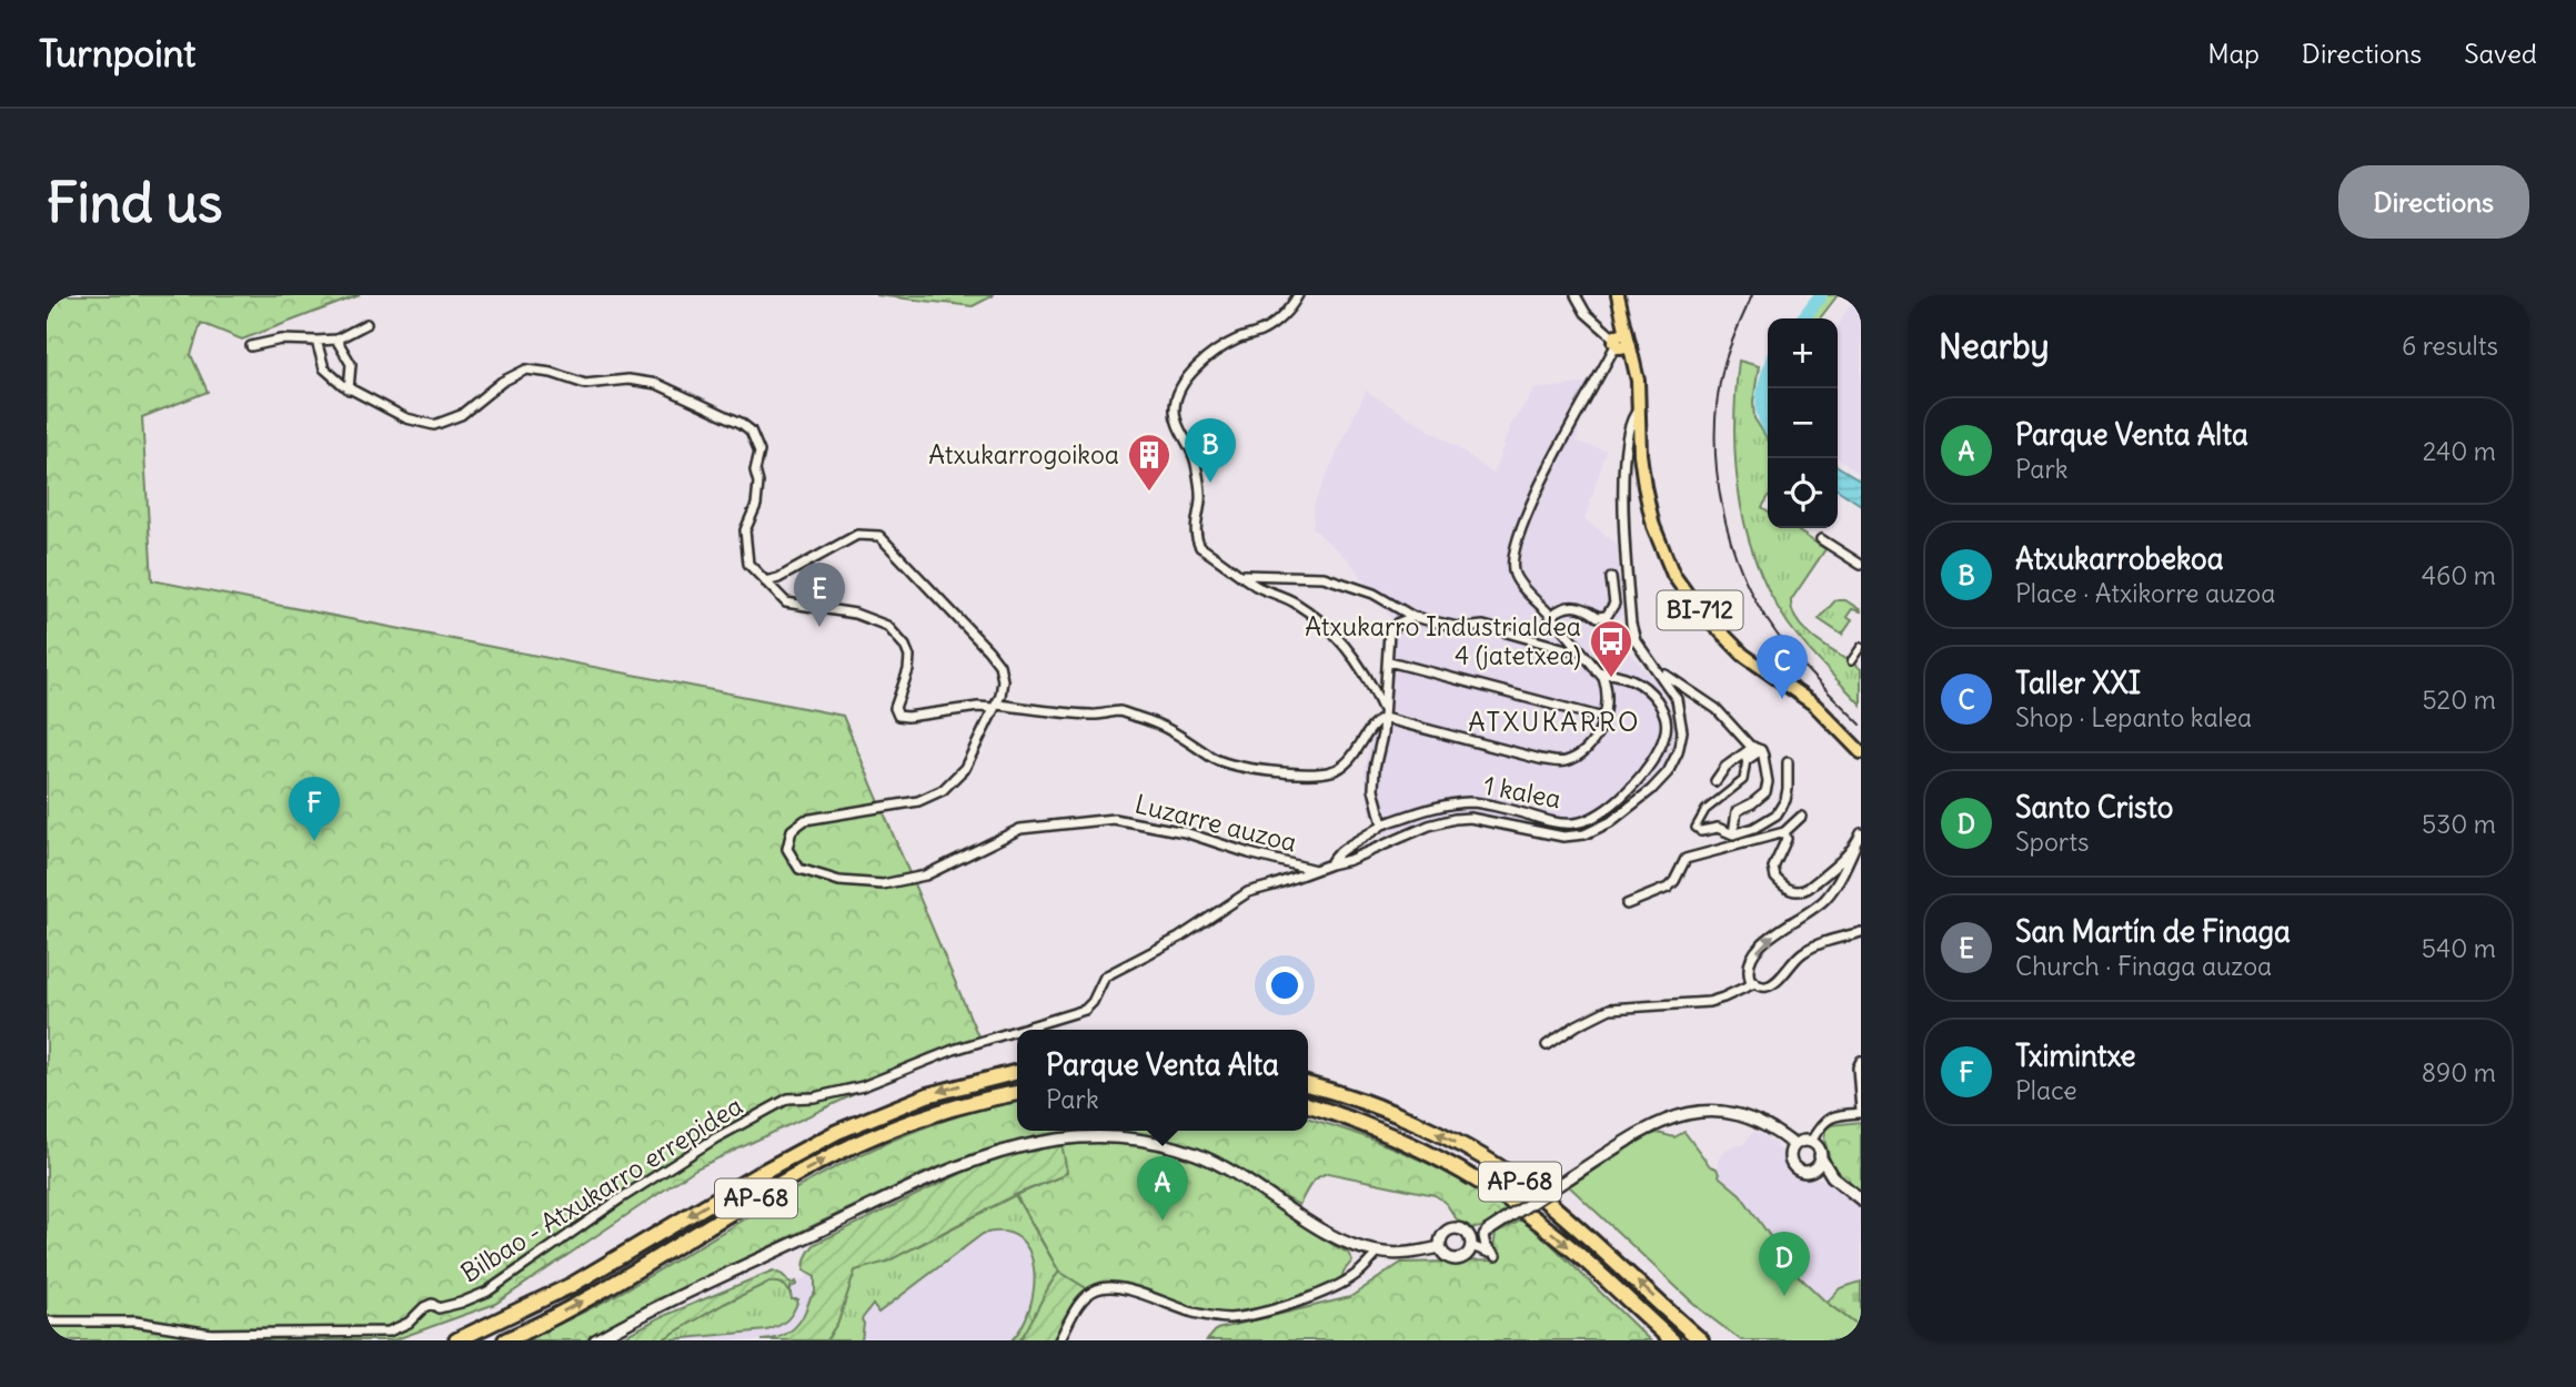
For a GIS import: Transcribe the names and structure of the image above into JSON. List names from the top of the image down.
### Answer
{
  "streets": {
    "highway": ["AP-68"],
    "main road": ["BI-712"],
    "street": ["1 kalea", "Luzarre auzoa", "Bilbao - Atxukarro errepidea"]
  },
  "crossings": [
    ["Luzarre auzoa", "Bilbao - Atxukarro errepidea"]
  ],
  "districts": ["ATXUKARRO"],
  "places": {
    "building": ["Atxukarrogoikoa"],
    "bus stop": ["Atxukarro Industrialdea 4 (jatetxea)"]
  },
  "page": {
    "header": "Turnpoint",
    "nav": ["Map", "Directions", "Saved"],
    "buttons": "Directions",
    "title": "Find us",
    "heading": ["Nearby", "6 results"],
    "map_buttons": ["+", "−"],
    "list": [
      {
        "mark": "A",
        "name": "Parque Venta Alta",
        "note": "Park",
        "value": "240 m"
      },
      {
        "mark": "B",
        "name": "Atxukarrobekoa",
        "note": "Place · Atxikorre auzoa",
        "value": "460 m"
      },
      {
        "mark": "C",
        "name": "Taller XXI",
        "note": "Shop · Lepanto kalea",
        "value": "520 m"
      },
      {
        "mark": "D",
        "name": "Santo Cristo",
        "note": "Sports",
        "value": "530 m"
      },
      {
        "mark": "E",
        "name": "San Martín de Finaga",
        "note": "Church · Finaga auzoa",
        "value": "540 m"
      },
      {
        "mark": "F",
        "name": "Tximintxe",
        "note": "Place",
        "value": "890 m"
      }
    ],
    "pins": [
      "B",
      "E",
      "C",
      "F",
      "A",
      "D"
    ],
    "popup": ["Parque Venta Alta", "Park"]
  }
}
